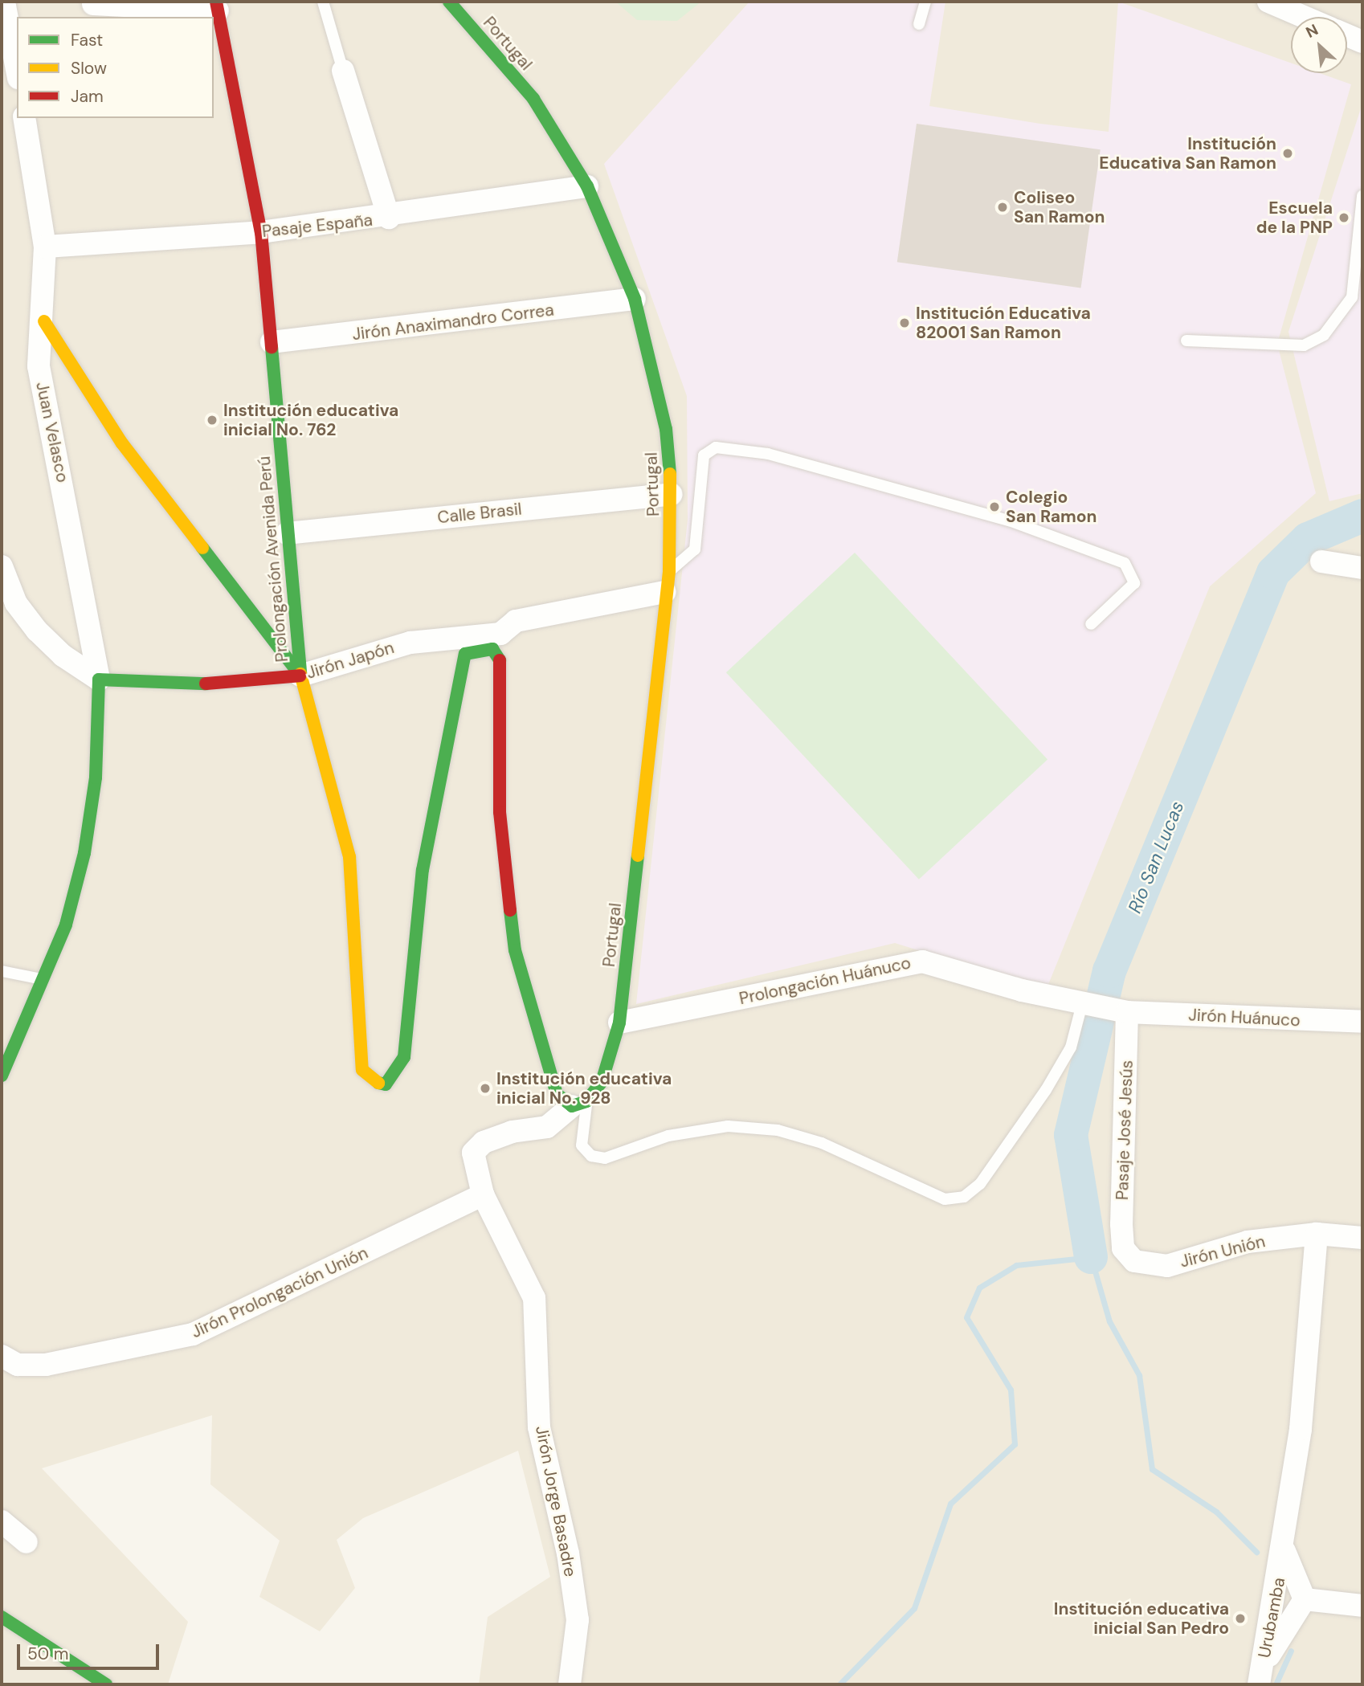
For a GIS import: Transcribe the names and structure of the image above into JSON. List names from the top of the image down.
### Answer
{
  "streets": {
    "street": [
      "Portugal",
      "Pasaje España",
      "Jirón Anaximandro Correa",
      "Juan Velasco",
      "Calle Brasil",
      "Prolongación Avenida Perú",
      "Jirón Japón",
      "Prolongación Huánuco",
      "Jirón Huánuco",
      "Pasaje José Jesús",
      "Jirón Unión",
      "Jirón Prolongación Unión",
      "Jirón Jorge Basadre",
      "Urubamba"
    ]
  },
  "crossings": [
    ["Portugal", "Pasaje España"],
    ["Portugal", "Jirón Anaximandro Correa"],
    ["Portugal", "Calle Brasil"],
    ["Portugal", "Jirón Japón"],
    ["Portugal", "Prolongación Huánuco"],
    ["Portugal", "Jirón Jorge Basadre"],
    ["Pasaje España", "Juan Velasco"],
    ["Pasaje España", "Prolongación Avenida Perú"],
    ["Jirón Anaximandro Correa", "Prolongación Avenida Perú"],
    ["Juan Velasco", "Jirón Japón"],
    ["Calle Brasil", "Prolongación Avenida Perú"],
    ["Prolongación Avenida Perú", "Jirón Japón"],
    ["Prolongación Huánuco", "Jirón Huánuco"],
    ["Prolongación Huánuco", "Pasaje José Jesús"],
    ["Jirón Huánuco", "Pasaje José Jesús"],
    ["Pasaje José Jesús", "Jirón Unión"],
    ["Jirón Unión", "Urubamba"],
    ["Jirón Prolongación Unión", "Jirón Jorge Basadre"]
  ],
  "water": ["Río San Lucas"],
  "places": [
    "Institución Educativa San Ramon",
    "Coliseo San Ramon",
    "Escuela de la PNP",
    "Institución Educativa 82001 San Ramon",
    "Institución educativa inicial No. 762",
    "Colegio San Ramon",
    "Institución educativa inicial No. 928",
    "Institución educativa inicial San Pedro"
  ],
  "legend": ["Fast", "Slow", "Jam"],
  "scale_bar": "50 m",
  "north": "top left"
}
